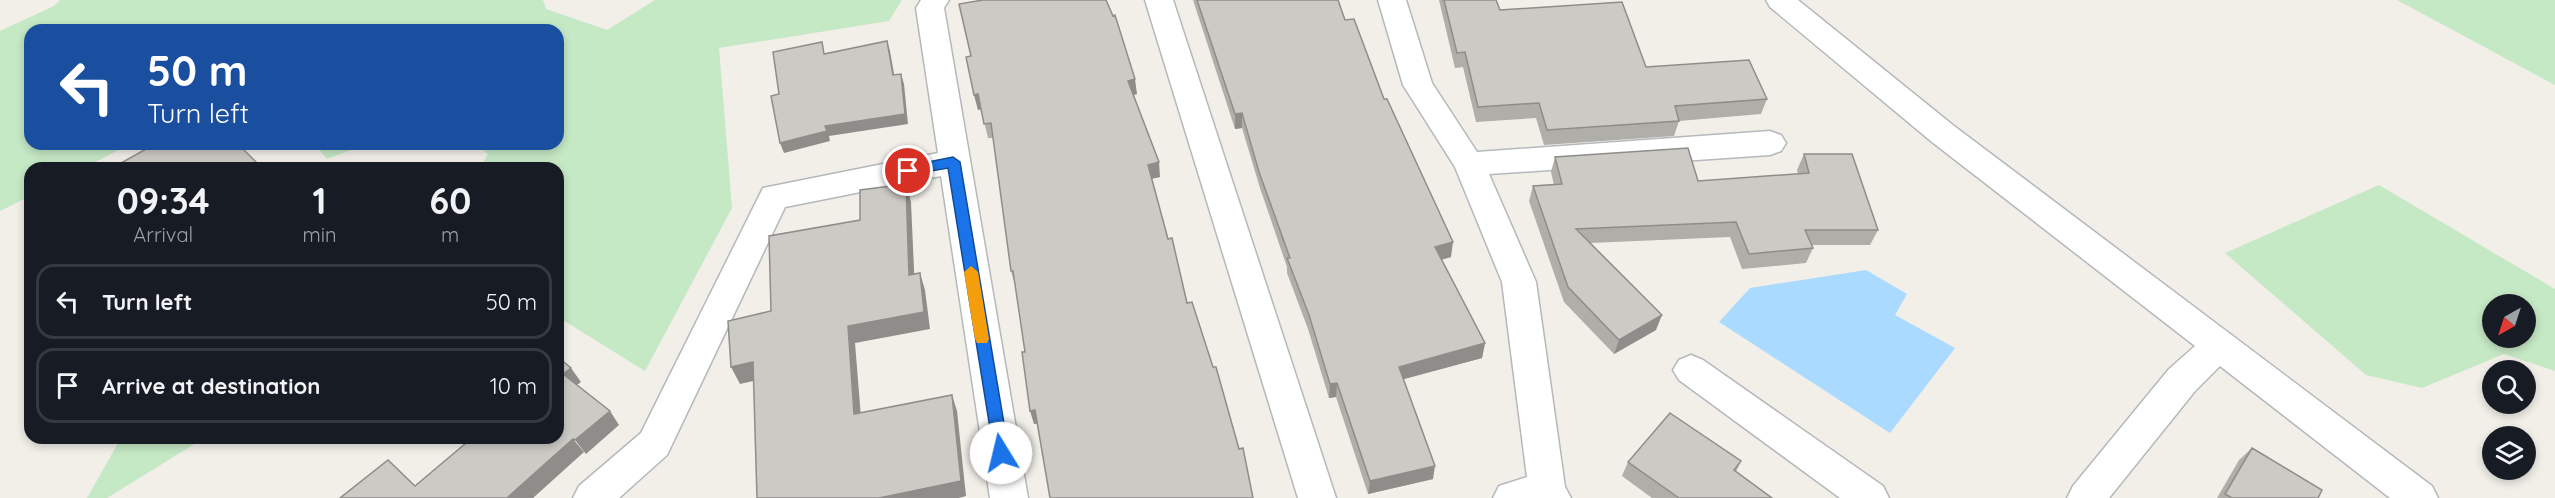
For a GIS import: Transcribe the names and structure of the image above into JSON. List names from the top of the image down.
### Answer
{
  "north": "bottom left",
  "page": {
    "turn": ["50 m", "Turn left"],
    "eta": [
      "09:34",
      "Arrival",
      "1",
      "min",
      "60",
      "m"
    ],
    "list": [
      {
        "name": "Turn left",
        "value": "50 m"
      },
      {
        "name": "Arrive at destination",
        "value": "10 m"
      }
    ]
  }
}
